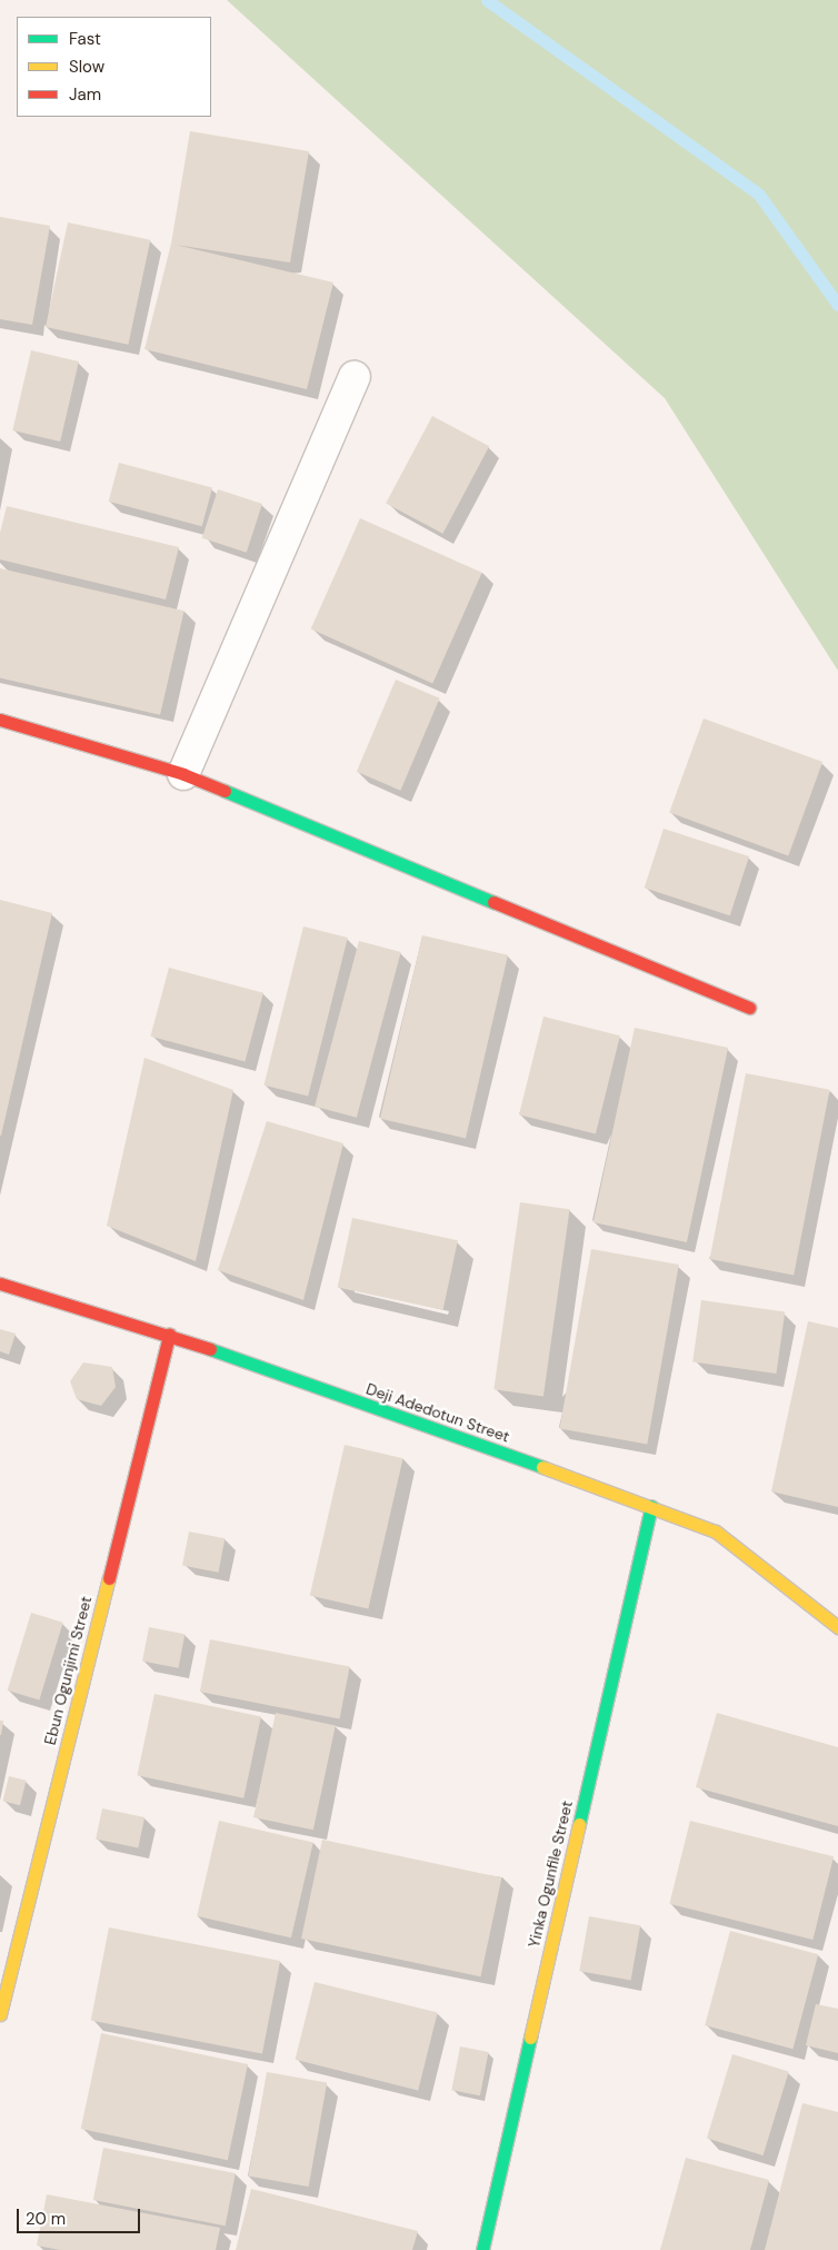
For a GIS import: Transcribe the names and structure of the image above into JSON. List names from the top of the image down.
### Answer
{
  "streets": {
    "street": ["Deji Adedotun Street", "Ebun Ogunjimi Street", "Yinka Ogunfile Street"]
  },
  "crossings": [
    ["Deji Adedotun Street", "Ebun Ogunjimi Street"],
    ["Deji Adedotun Street", "Yinka Ogunfile Street"]
  ],
  "legend": ["Fast", "Slow", "Jam"],
  "scale_bar": "20 m"
}
